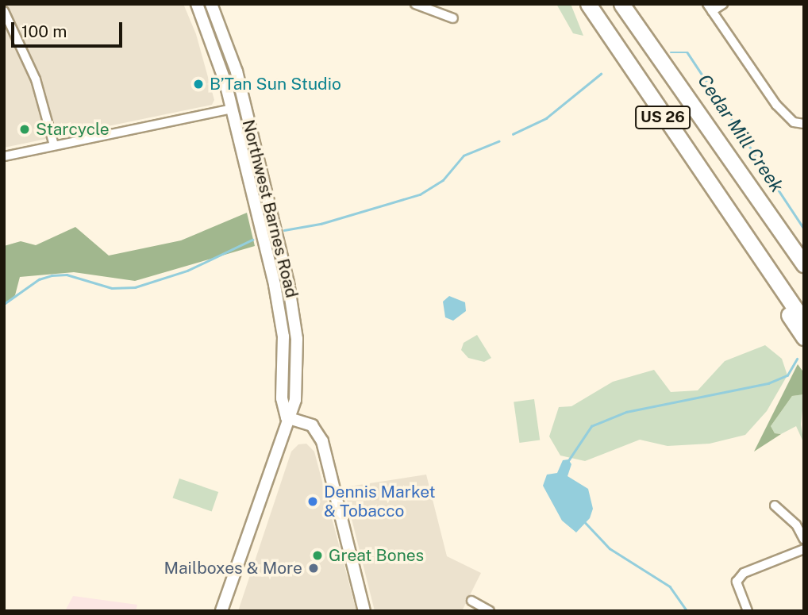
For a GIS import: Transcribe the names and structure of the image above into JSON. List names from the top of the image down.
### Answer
{
  "streets": {
    "highway": ["US 26"],
    "main road": ["Northwest Barnes Road"]
  },
  "water": ["Cedar Mill Creek"],
  "places": [
    "B’Tan Sun Studio",
    "Starcycle",
    "Dennis Market & Tobacco",
    "Great Bones",
    "Mailboxes & More"
  ],
  "scale_bar": "100 m"
}
